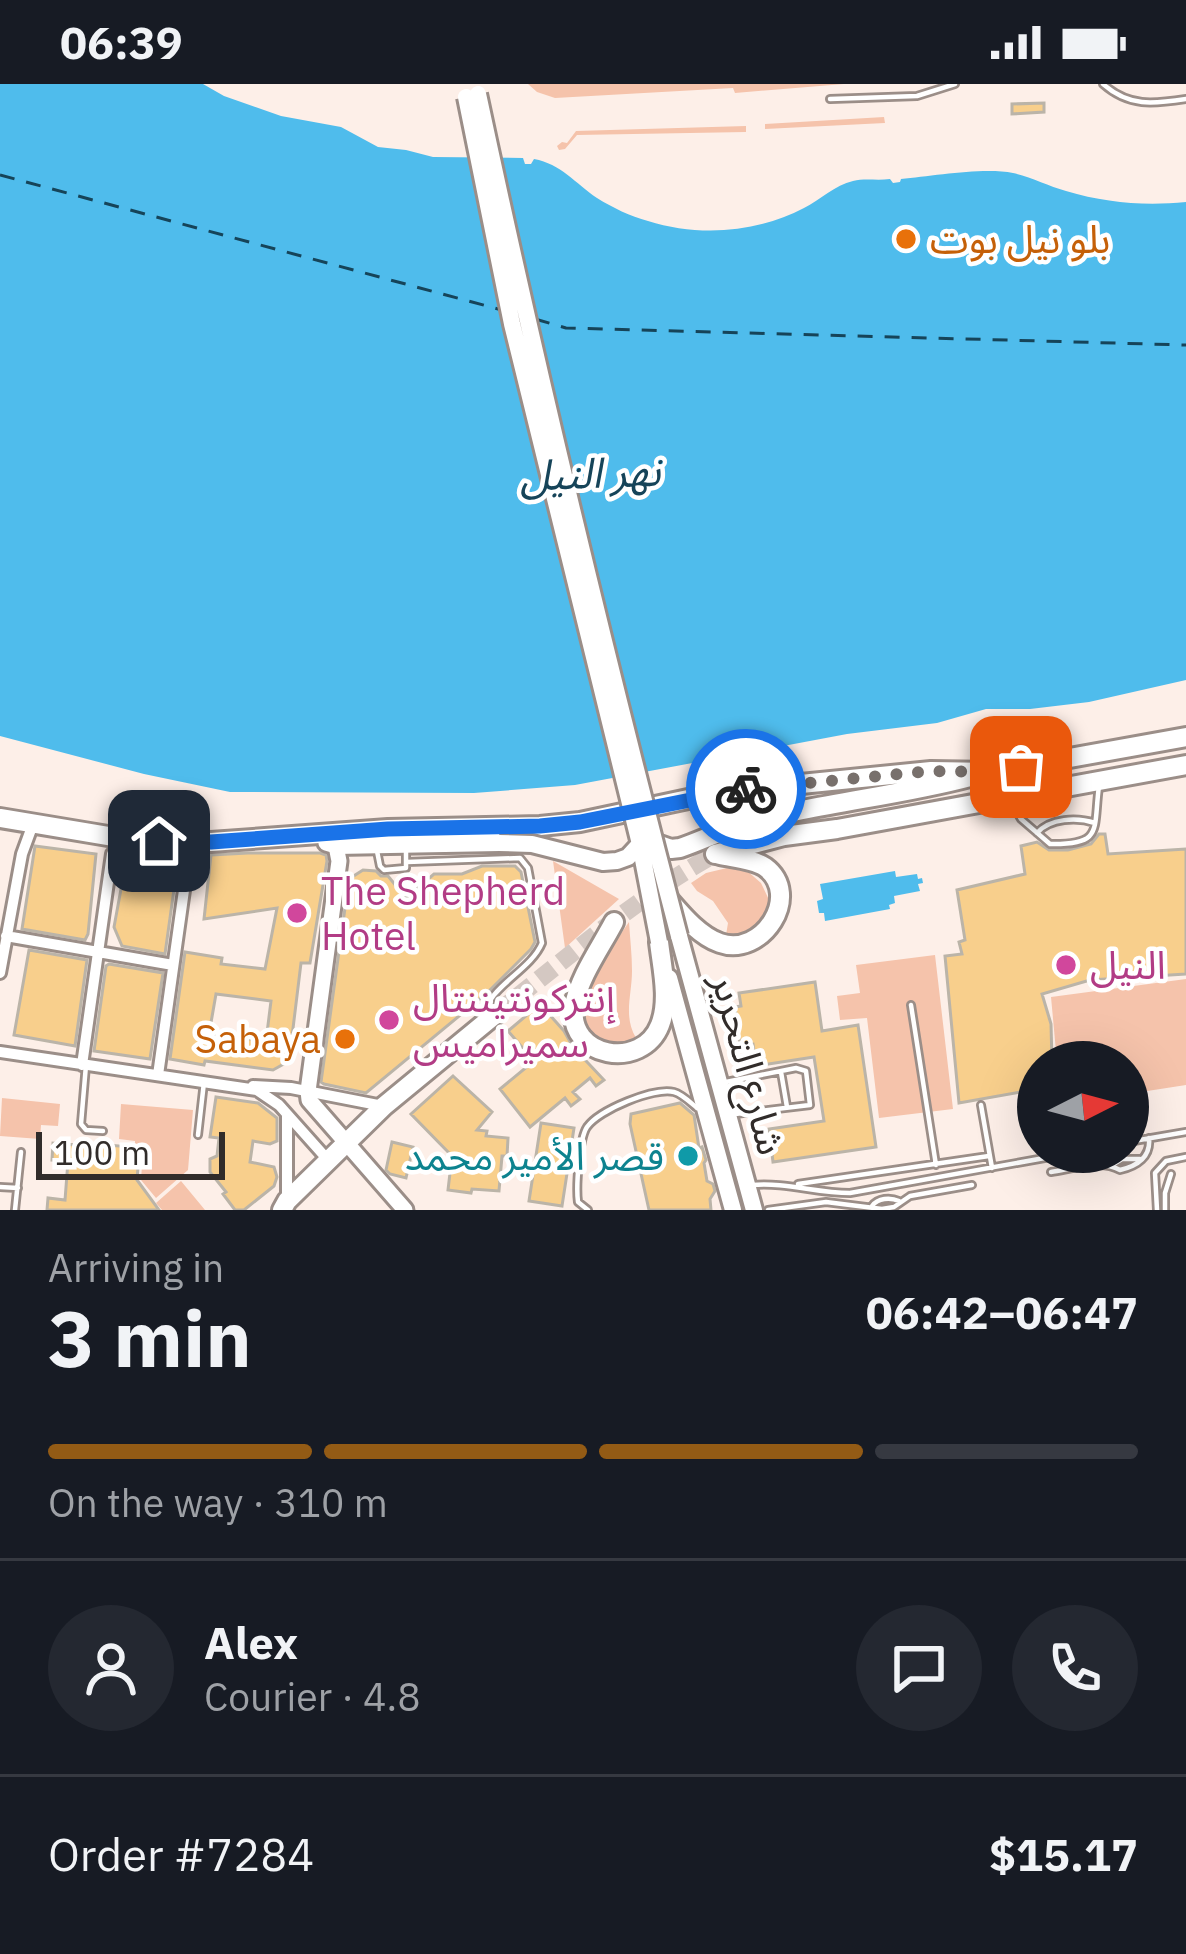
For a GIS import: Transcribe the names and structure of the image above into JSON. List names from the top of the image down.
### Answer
{
  "streets": {
    "main road": ["شارع التحرير"]
  },
  "water": ["نهر النيل"],
  "places": [
    "بلو نيل بوت",
    "The Shepherd Hotel",
    "النيل",
    "إنتركونتيننتال سميراميس",
    "Sabaya",
    "قصر الأمير محمد"
  ],
  "scale_bar": "100 m",
  "north": "right",
  "page": {
    "status": "06:39",
    "scale": "100 m",
    "heading": ["3 min", "Arriving in", "06:42–06:47"],
    "panel": [
      "Alex",
      "Courier · 4.8",
      "Order #7284",
      "$15.17"
    ],
    "bar": "On the way · 310 m"
  }
}
